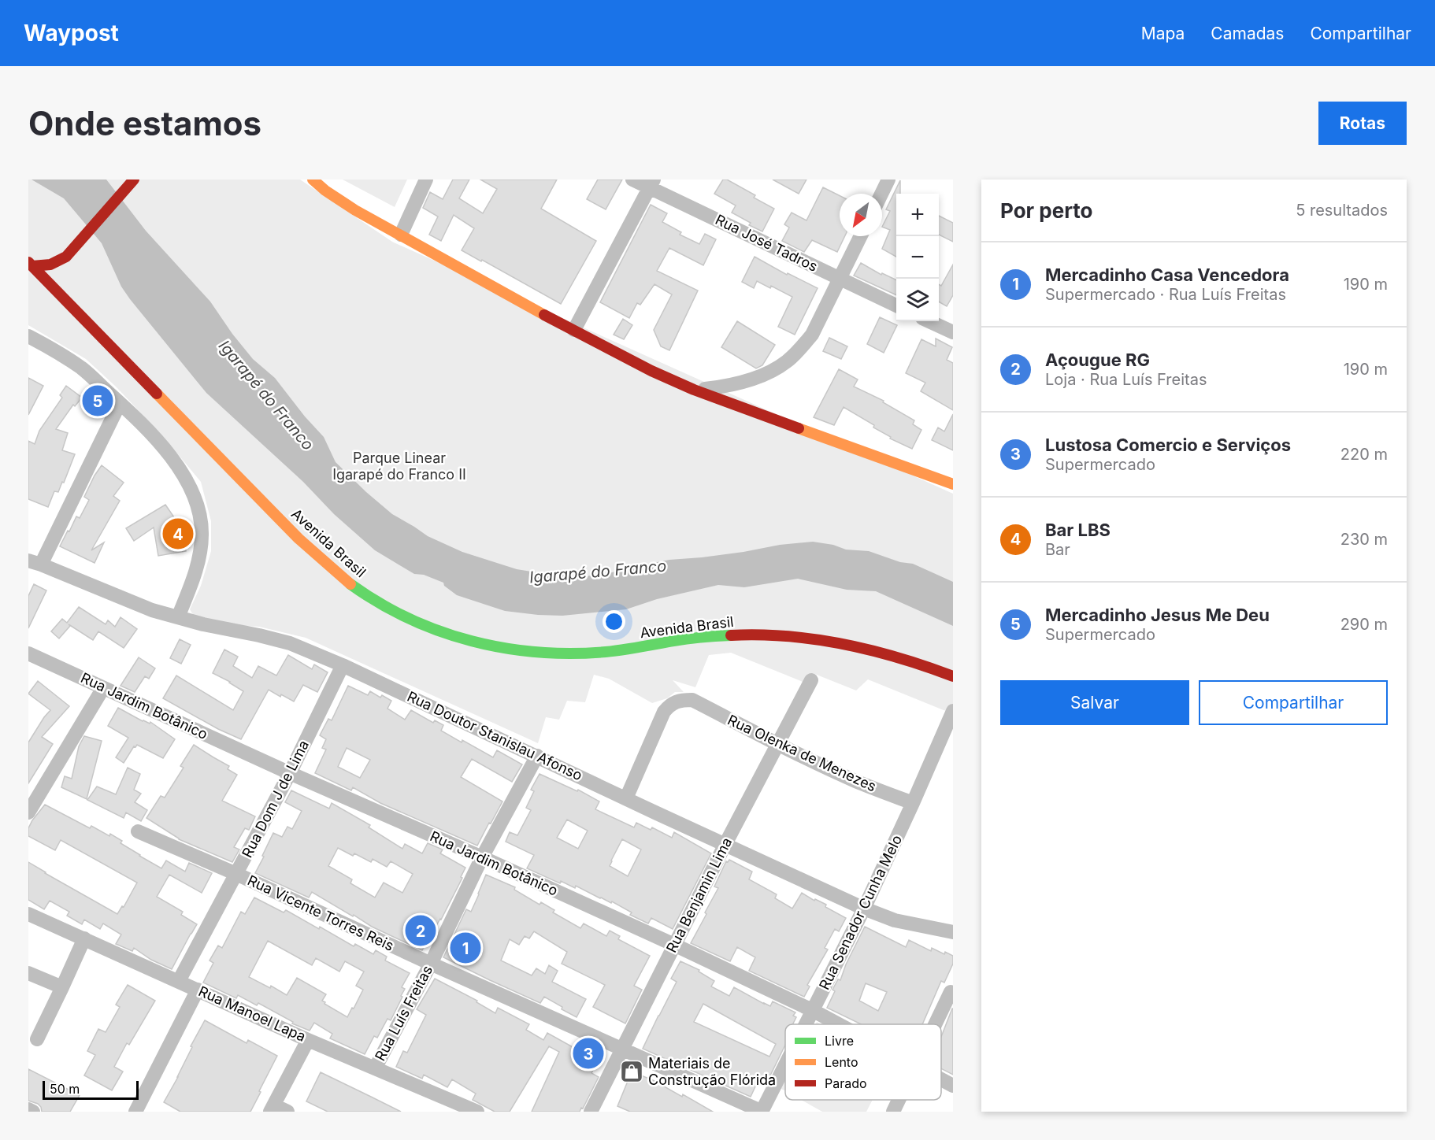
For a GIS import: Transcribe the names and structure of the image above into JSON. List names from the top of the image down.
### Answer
{
  "streets": {
    "main road": ["Avenida Brasil"],
    "street": [
      "Rua José Tadros",
      "Rua Jardim Botânico",
      "Rua Doutor Stanislau Afonso",
      "Rua Olenka de Menezes",
      "Rua Dom J de Lima",
      "Rua Benjamin Lima",
      "Rua Senador Cunha Melo",
      "Rua Vicente Torres Reis",
      "Rua Luís Freitas",
      "Rua Manoel Lapa"
    ]
  },
  "crossings": [
    ["Rua Jardim Botânico", "Rua Dom J de Lima"],
    ["Rua Jardim Botânico", "Rua Benjamin Lima"],
    ["Rua Jardim Botânico", "Rua Senador Cunha Melo"],
    ["Rua Jardim Botânico", "Rua Luís Freitas"],
    ["Rua Doutor Stanislau Afonso", "Rua Olenka de Menezes"],
    ["Rua Doutor Stanislau Afonso", "Rua Dom J de Lima"],
    ["Rua Doutor Stanislau Afonso", "Rua Benjamin Lima"],
    ["Rua Doutor Stanislau Afonso", "Rua Senador Cunha Melo"],
    ["Rua Doutor Stanislau Afonso", "Rua Luís Freitas"],
    ["Rua Olenka de Menezes", "Rua Benjamin Lima"],
    ["Rua Olenka de Menezes", "Rua Senador Cunha Melo"],
    ["Rua Dom J de Lima", "Rua Vicente Torres Reis"],
    ["Rua Dom J de Lima", "Rua Manoel Lapa"],
    ["Rua Benjamin Lima", "Rua Vicente Torres Reis"],
    ["Rua Senador Cunha Melo", "Rua Vicente Torres Reis"],
    ["Rua Vicente Torres Reis", "Rua Luís Freitas"],
    ["Rua Luís Freitas", "Rua Manoel Lapa"]
  ],
  "water": ["Igarapé do Franco"],
  "parks": ["Parque Linear Igarapé do Franco II"],
  "places": {
    "shop": ["Materiais de Construção Flórida"]
  },
  "legend": ["Livre", "Lento", "Parado"],
  "scale_bar": "50 m",
  "north": "bottom left",
  "page": {
    "header": "Waypost",
    "nav": ["Mapa", "Camadas", "Compartilhar"],
    "buttons": [
      "Rotas",
      ["Salvar", "Compartilhar"]
    ],
    "title": "Onde estamos",
    "heading": ["Por perto", "5 resultados"],
    "map_buttons": ["+", "−"],
    "list": [
      {
        "mark": "1",
        "name": "Mercadinho Casa Vencedora",
        "note": "Supermercado · Rua Luís Freitas",
        "value": "190 m"
      },
      {
        "mark": "2",
        "name": "Açougue RG",
        "note": "Loja · Rua Luís Freitas",
        "value": "190 m"
      },
      {
        "mark": "3",
        "name": "Lustosa Comercio e Serviços",
        "note": "Supermercado",
        "value": "220 m"
      },
      {
        "mark": "4",
        "name": "Bar LBS",
        "note": "Bar",
        "value": "230 m"
      },
      {
        "mark": "5",
        "name": "Mercadinho Jesus Me Deu",
        "note": "Supermercado",
        "value": "290 m"
      }
    ],
    "pins": [
      "5",
      "4",
      "2",
      "1",
      "3"
    ],
    "scale": "50 m"
  }
}
